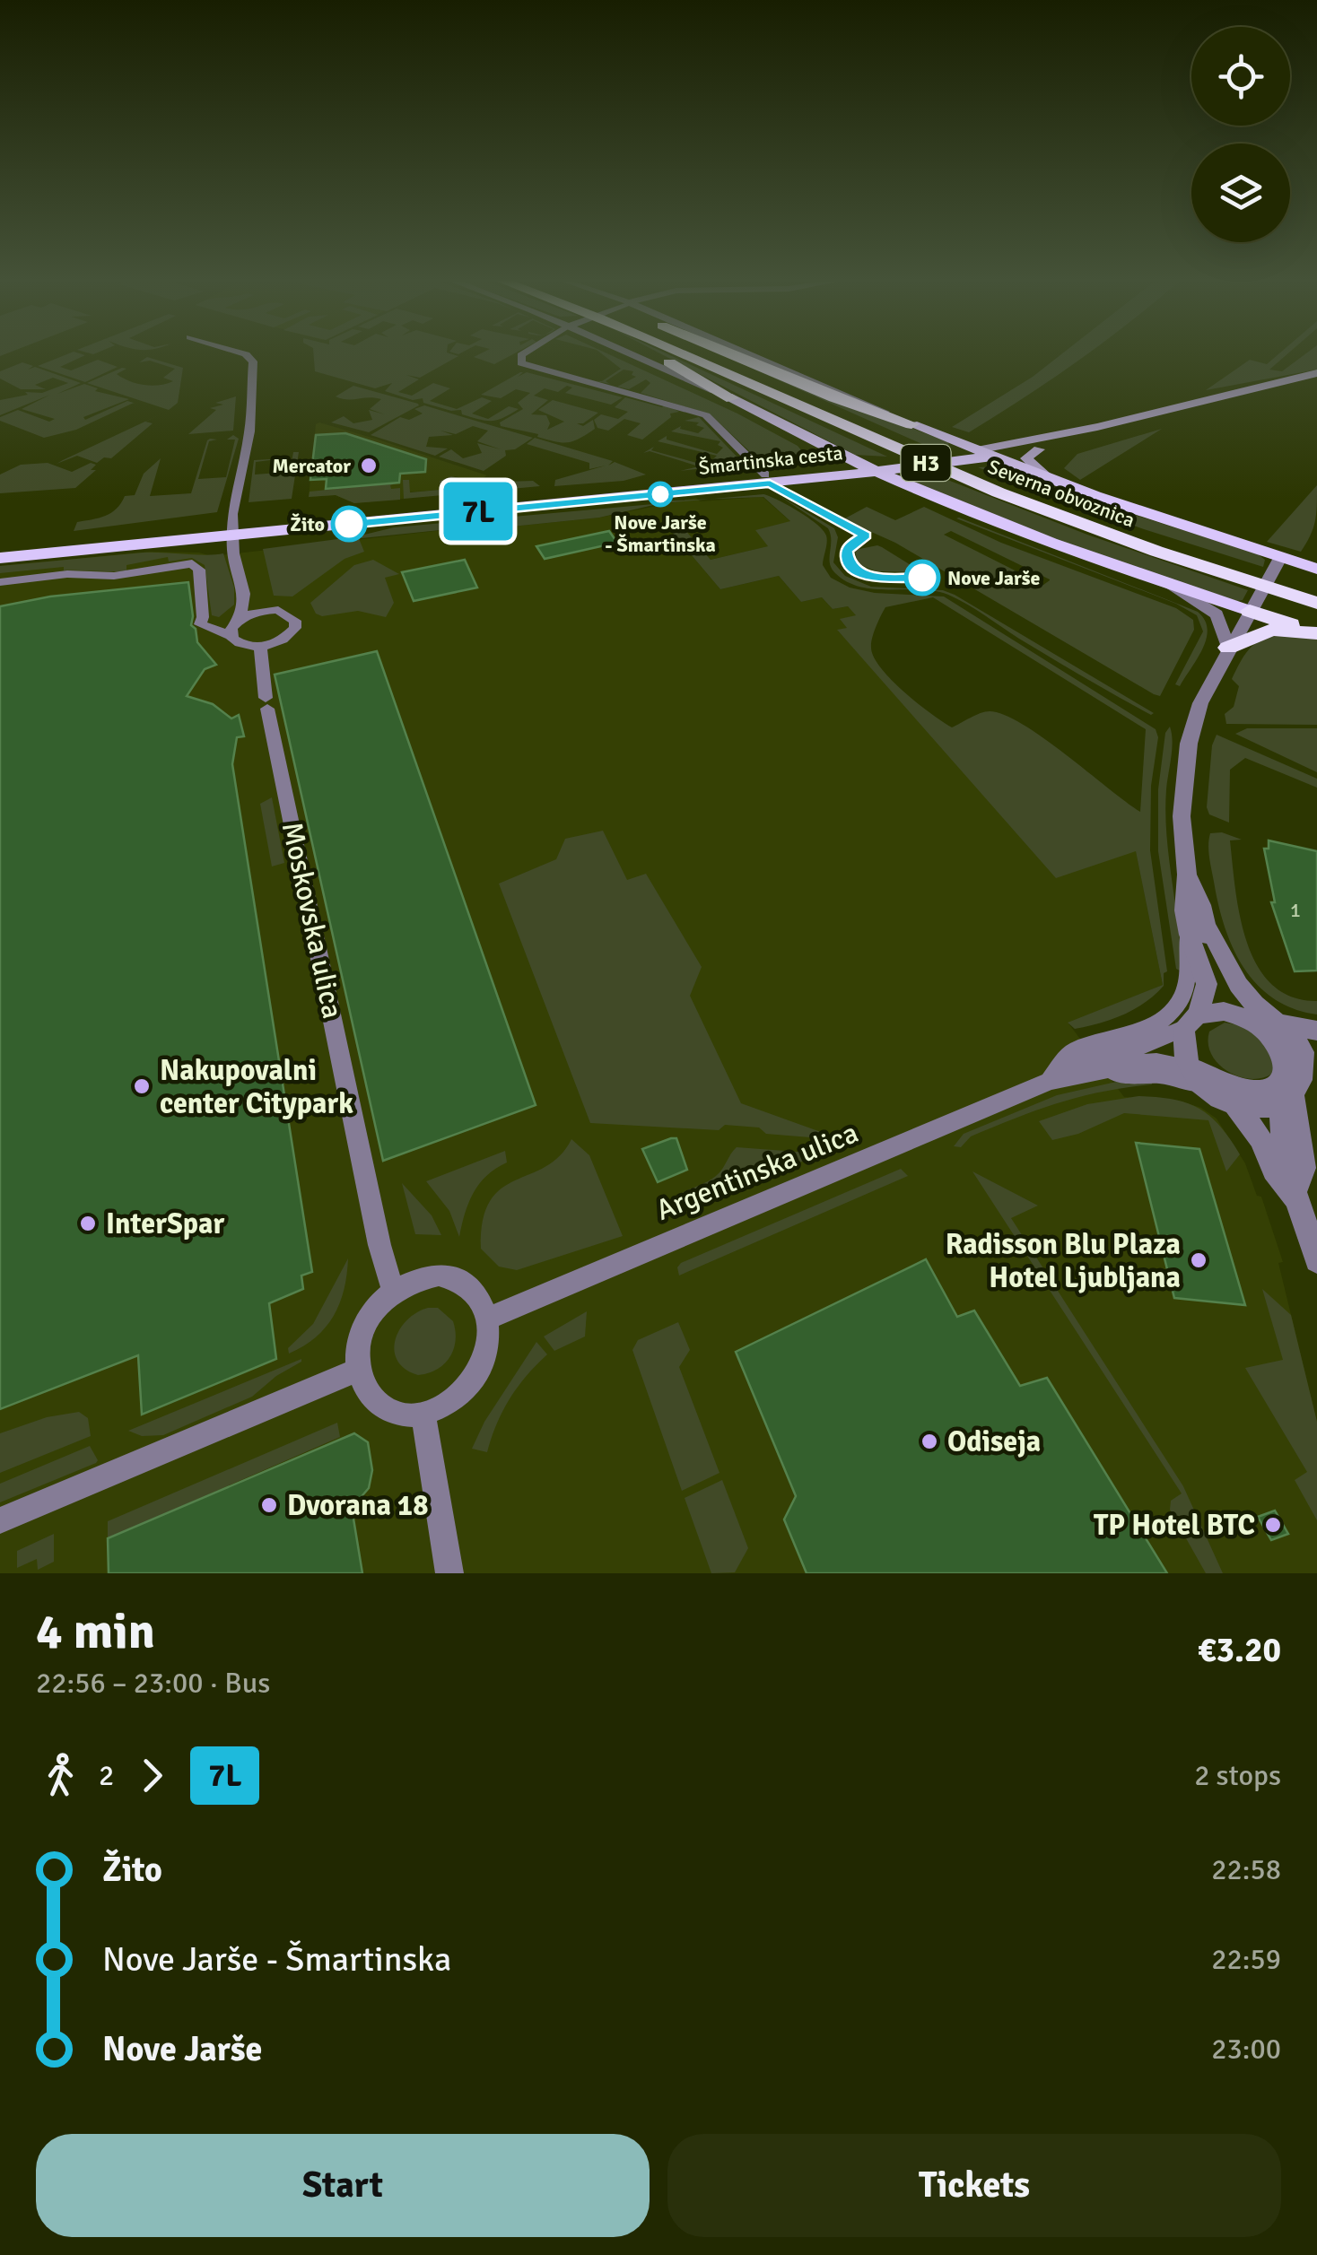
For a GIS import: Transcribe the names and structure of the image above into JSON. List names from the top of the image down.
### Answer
{
  "streets": {
    "highway": ["H3", "Severna obvoznica"],
    "main road": ["Šmartinska cesta"],
    "street": ["Moskovska ulica", "Argentinska ulica"]
  },
  "crossings": [
    ["Moskovska ulica", "Argentinska ulica"]
  ],
  "places": [
    "Mercator",
    "Nove Jarše - Šmartinska",
    "Žito",
    "Nove Jarše",
    "Nakupovalni center Citypark",
    "InterSpar",
    "Radisson Blu Plaza Hotel Ljubljana",
    "Odiseja",
    "Dvorana 18",
    "TP Hotel BTC"
  ],
  "lines": ["bus line 7L"],
  "house_numbers": ["1"],
  "page": {
    "on_map": "7L",
    "heading": ["4 min", "22:56 – 23:00 · Bus", "€3.20"],
    "legs": ["2", "7L", "2 stops"],
    "list": [
      {
        "name": "Žito",
        "value": "22:58"
      },
      {
        "name": "Nove Jarše - Šmartinska",
        "value": "22:59"
      },
      {
        "name": "Nove Jarše",
        "value": "23:00"
      }
    ],
    "buttons": ["Start", "Tickets"]
  }
}
